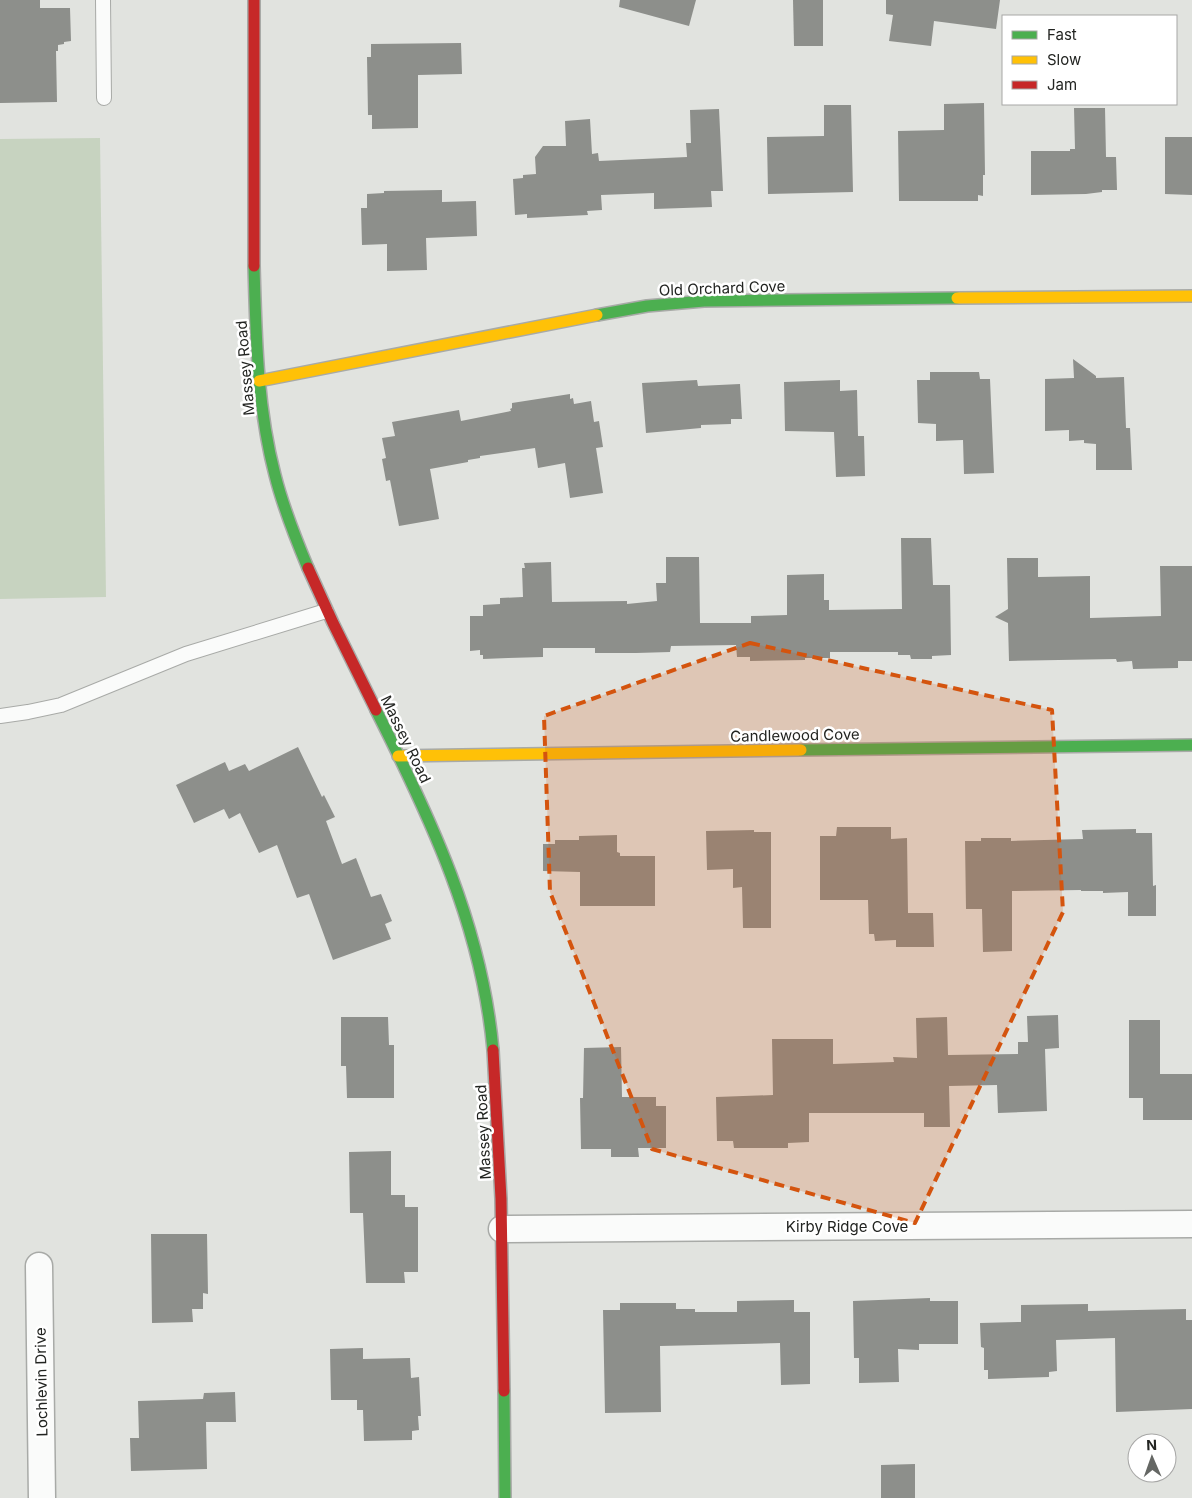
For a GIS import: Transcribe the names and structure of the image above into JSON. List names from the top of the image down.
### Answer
{
  "streets": {
    "street": [
      "Old Orchard Cove",
      "Massey Road",
      "Candlewood Cove",
      "Kirby Ridge Cove",
      "Lochlevin Drive"
    ]
  },
  "crossings": [
    ["Old Orchard Cove", "Massey Road"],
    ["Massey Road", "Candlewood Cove"],
    ["Massey Road", "Kirby Ridge Cove"]
  ],
  "legend": ["Fast", "Slow", "Jam"],
  "north": "top"
}
